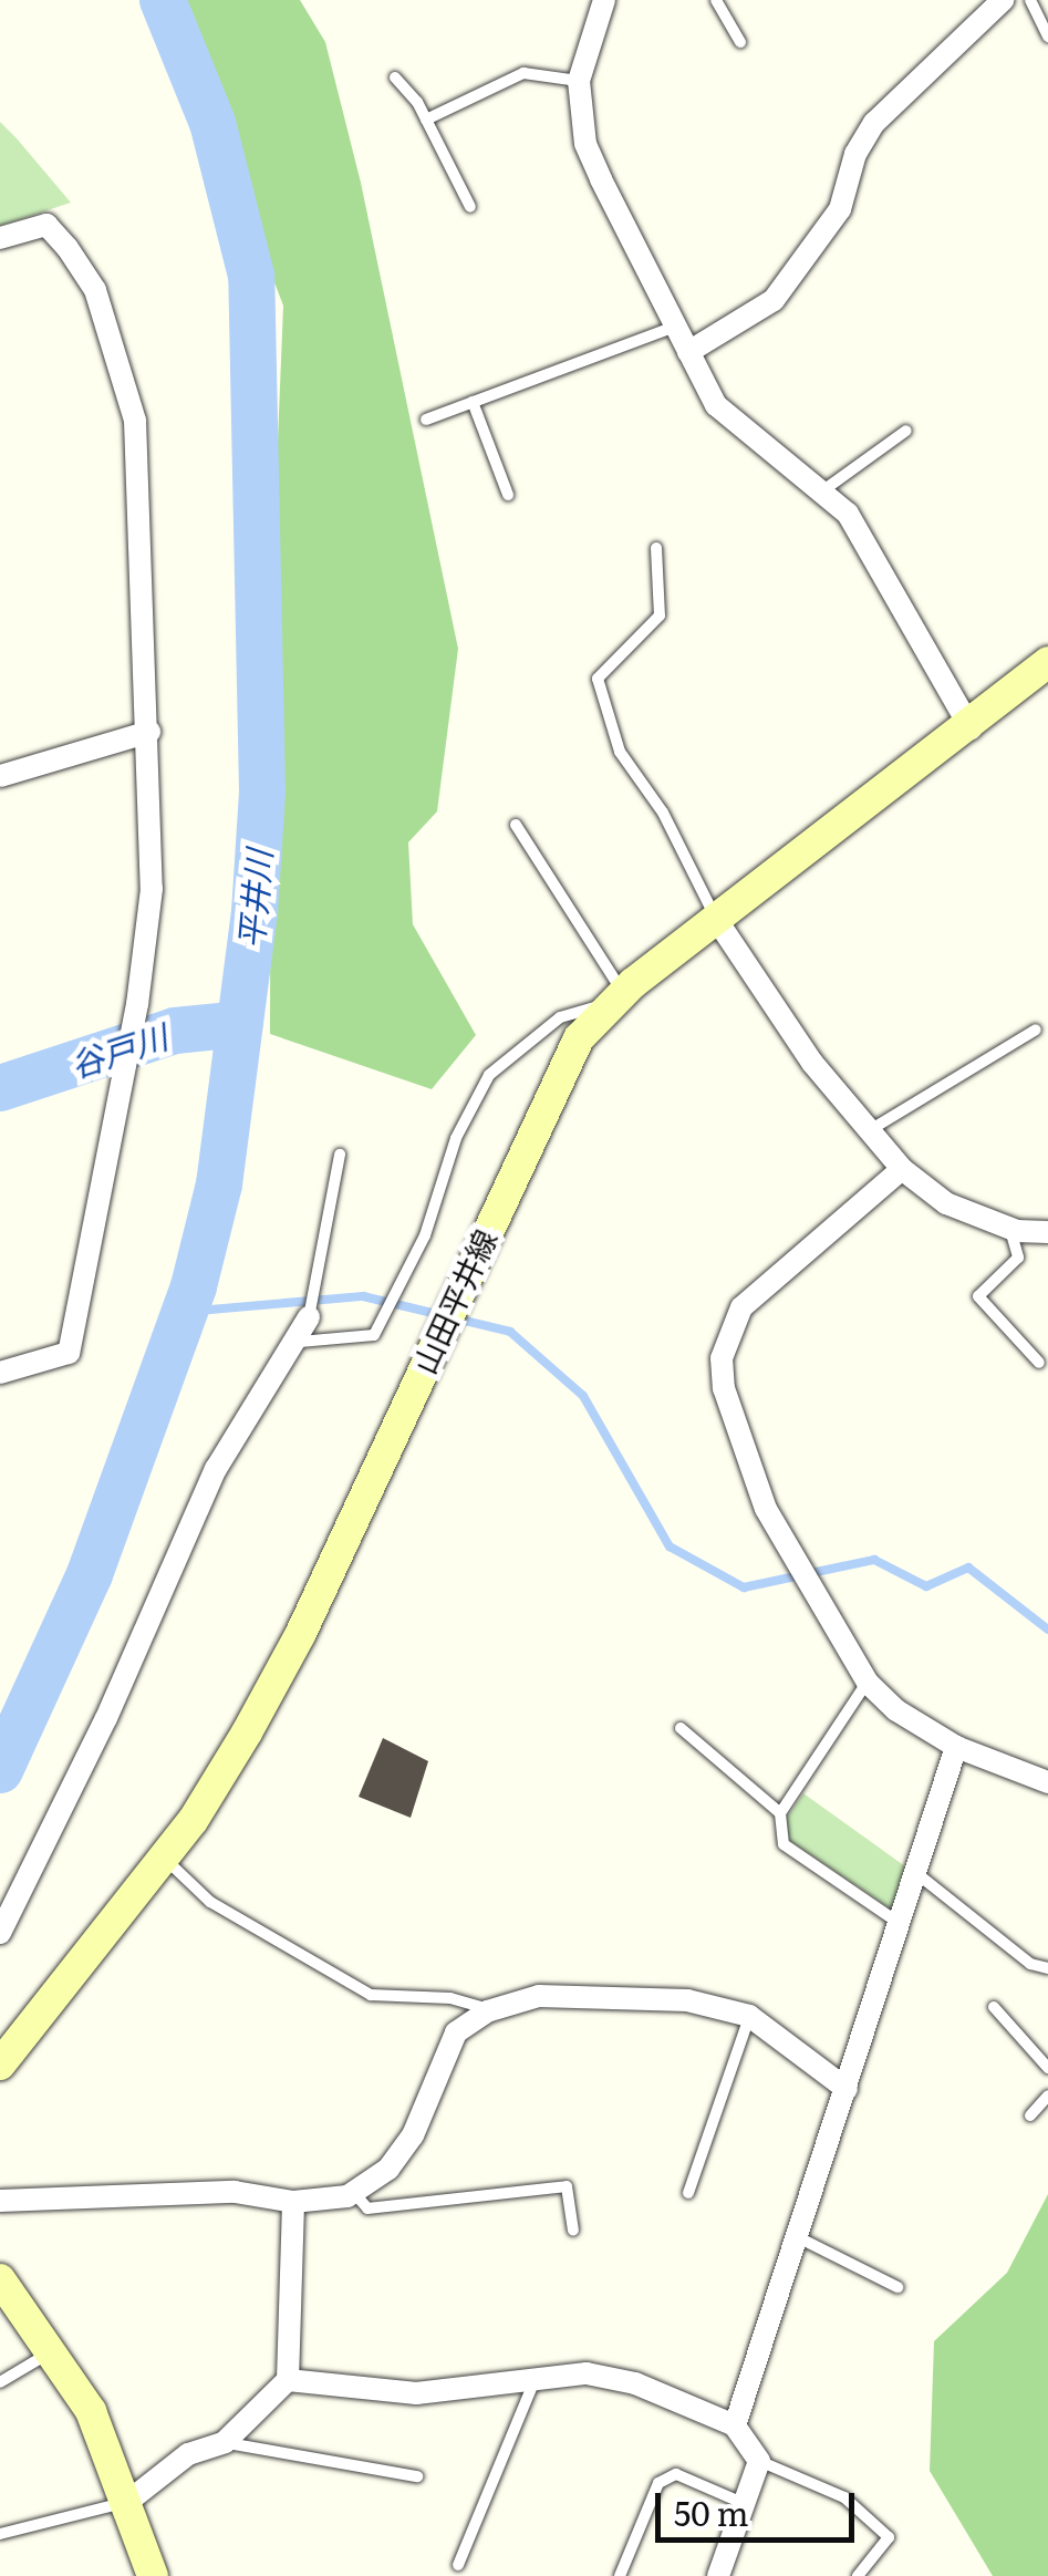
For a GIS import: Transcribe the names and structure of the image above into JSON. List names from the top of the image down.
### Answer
{
  "streets": {
    "main road": ["山田平井線"]
  },
  "water": ["平井川", "谷戸川"],
  "scale_bar": "50 m"
}
